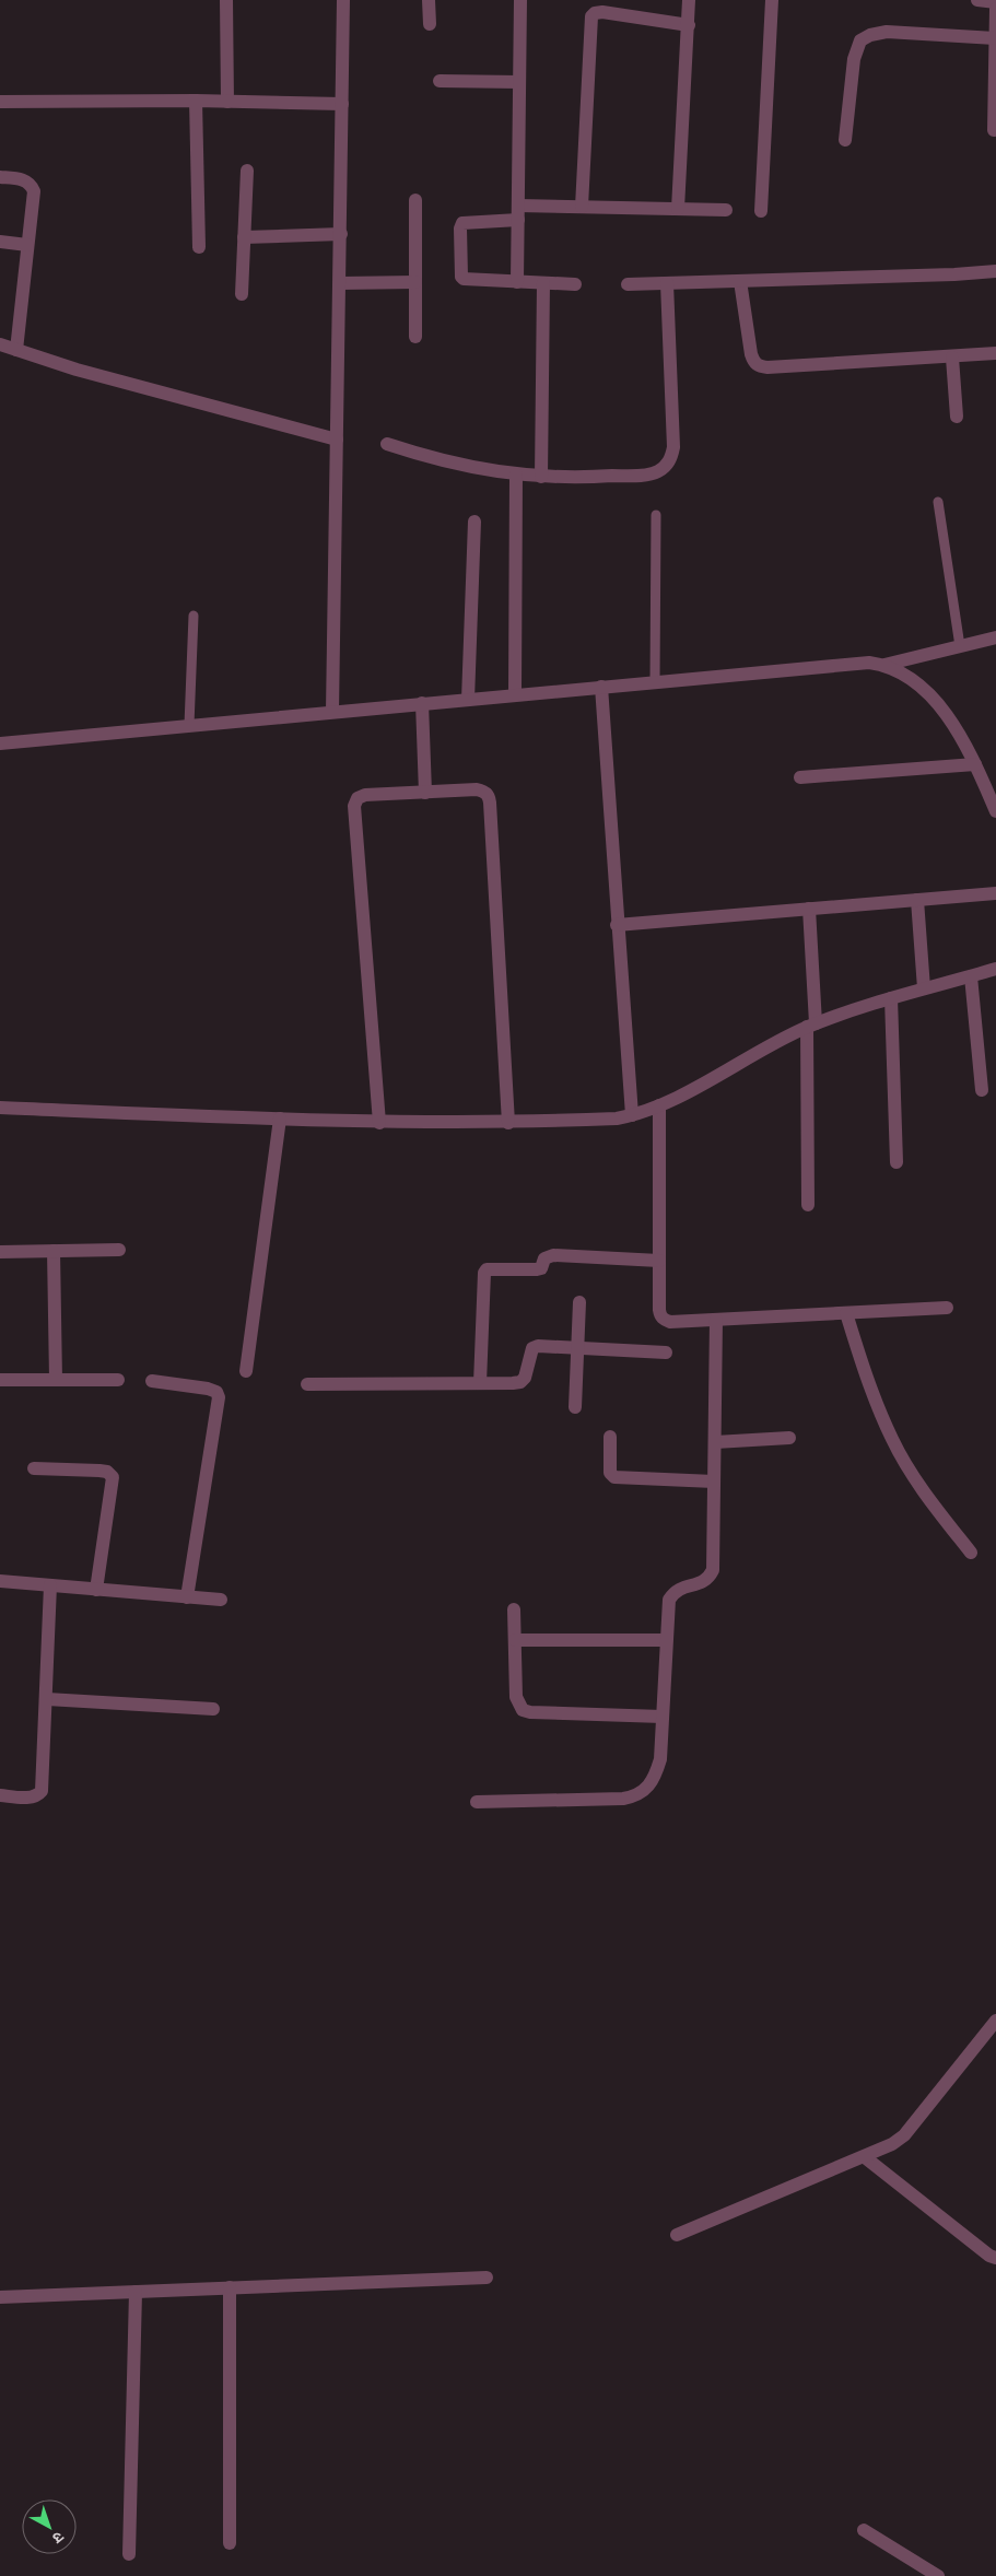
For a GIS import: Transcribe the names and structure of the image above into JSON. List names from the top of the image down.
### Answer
{
  "north": "bottom right"
}
